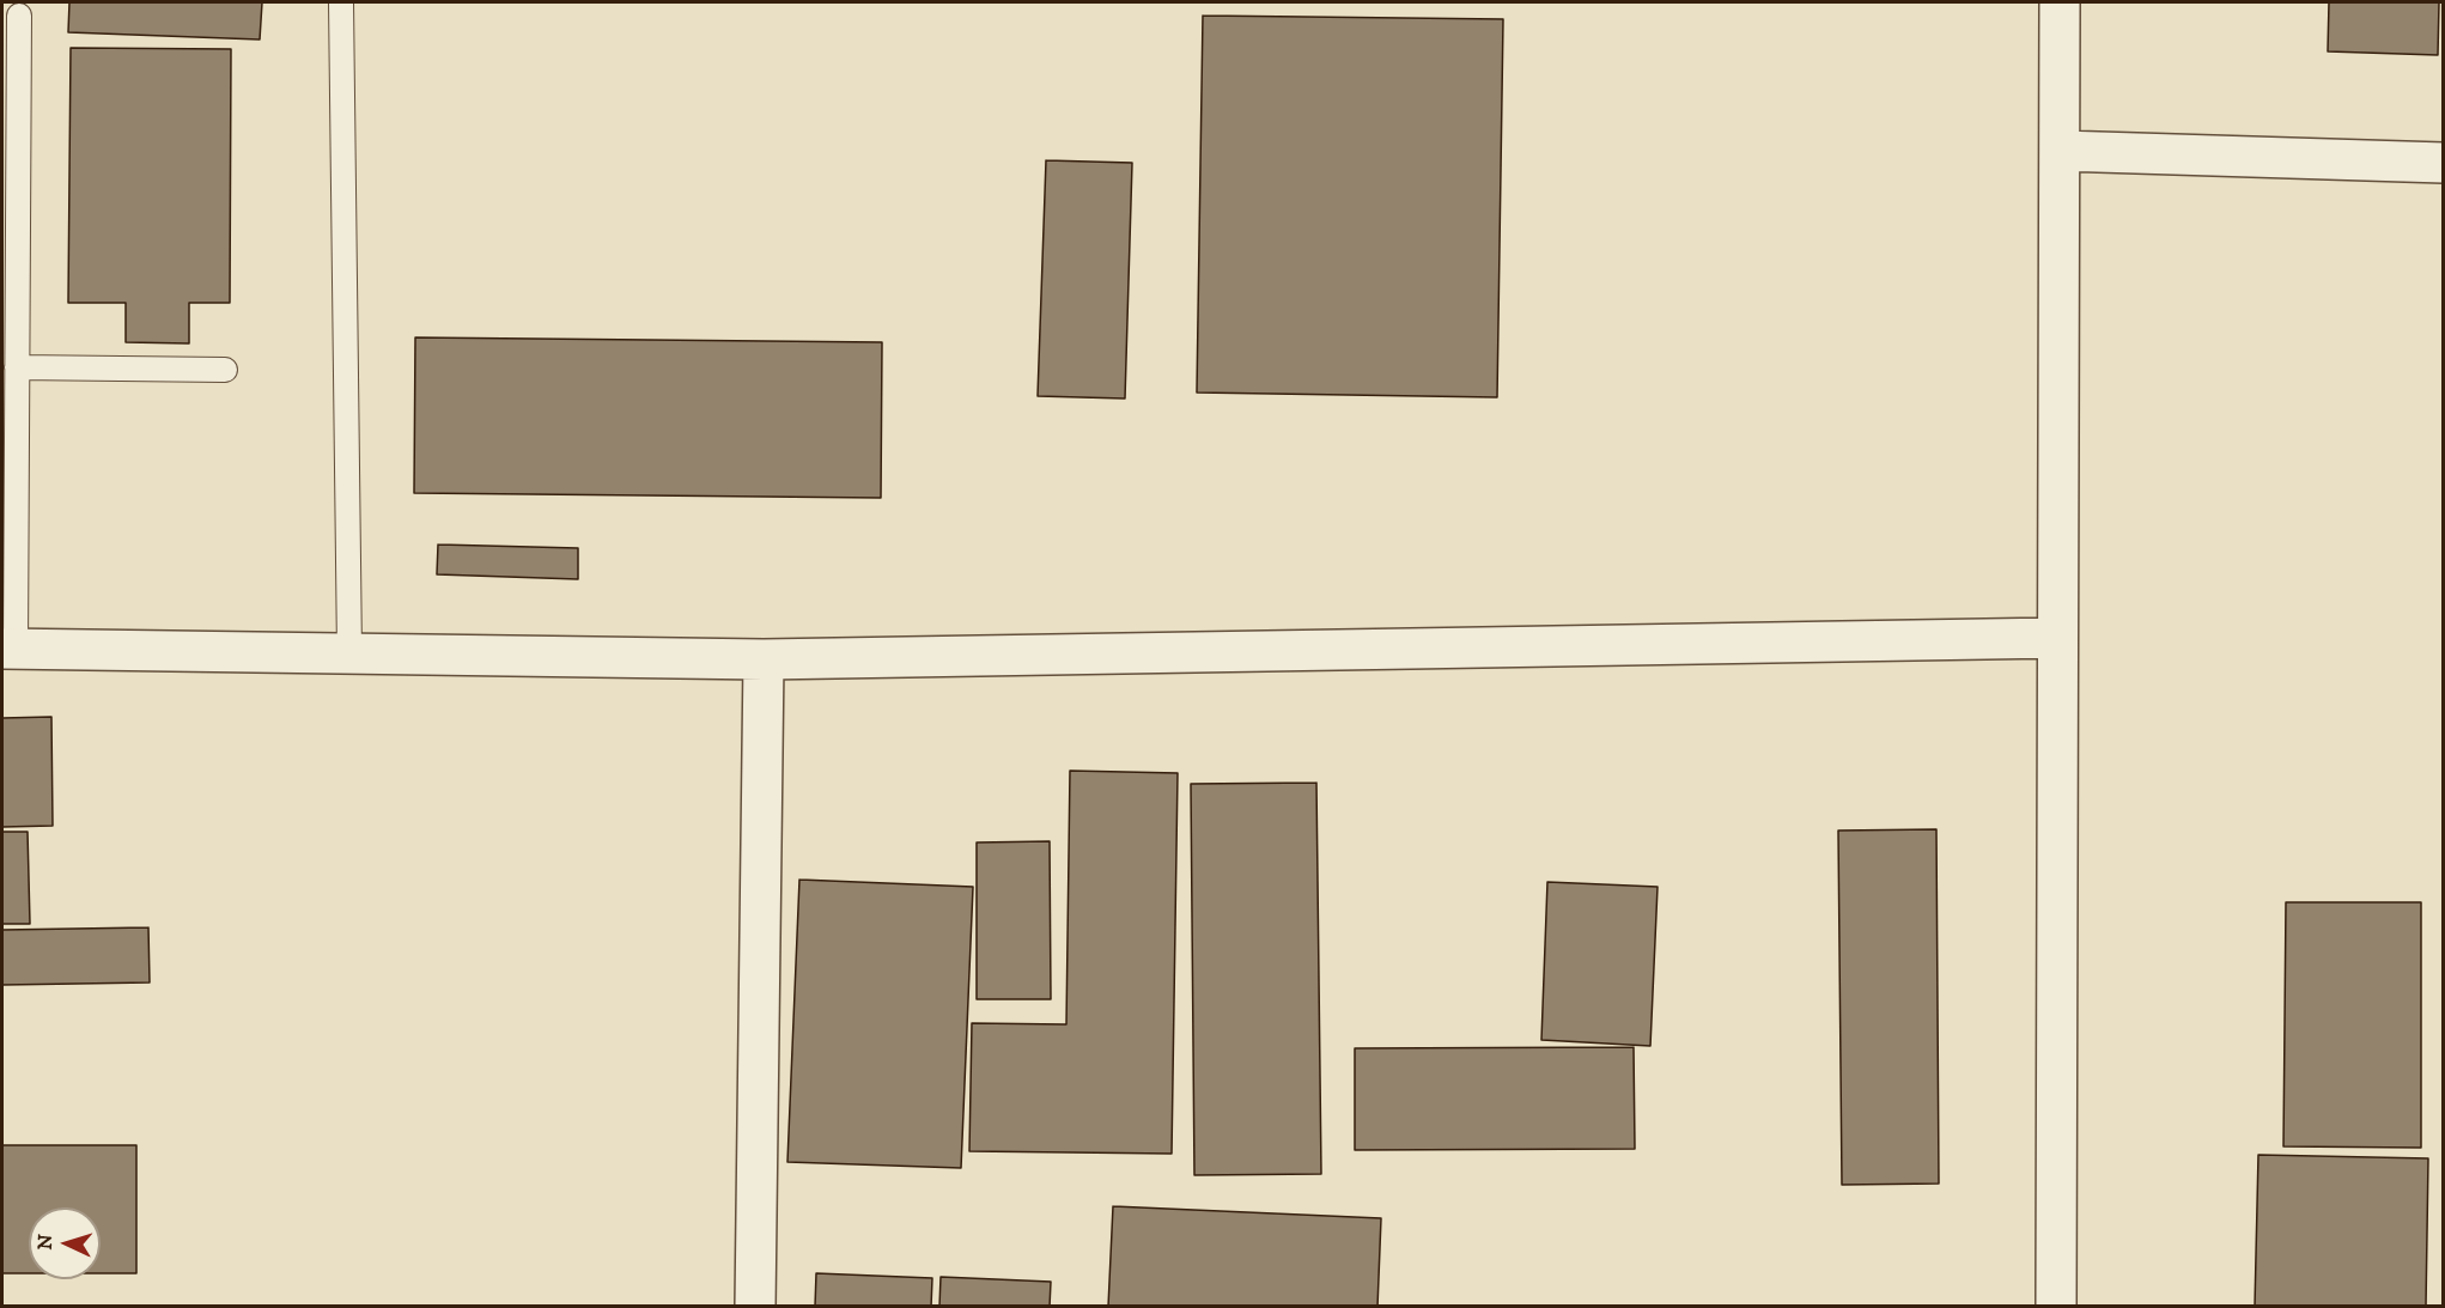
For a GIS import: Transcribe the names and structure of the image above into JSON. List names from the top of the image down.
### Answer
{
  "north": "left"
}
